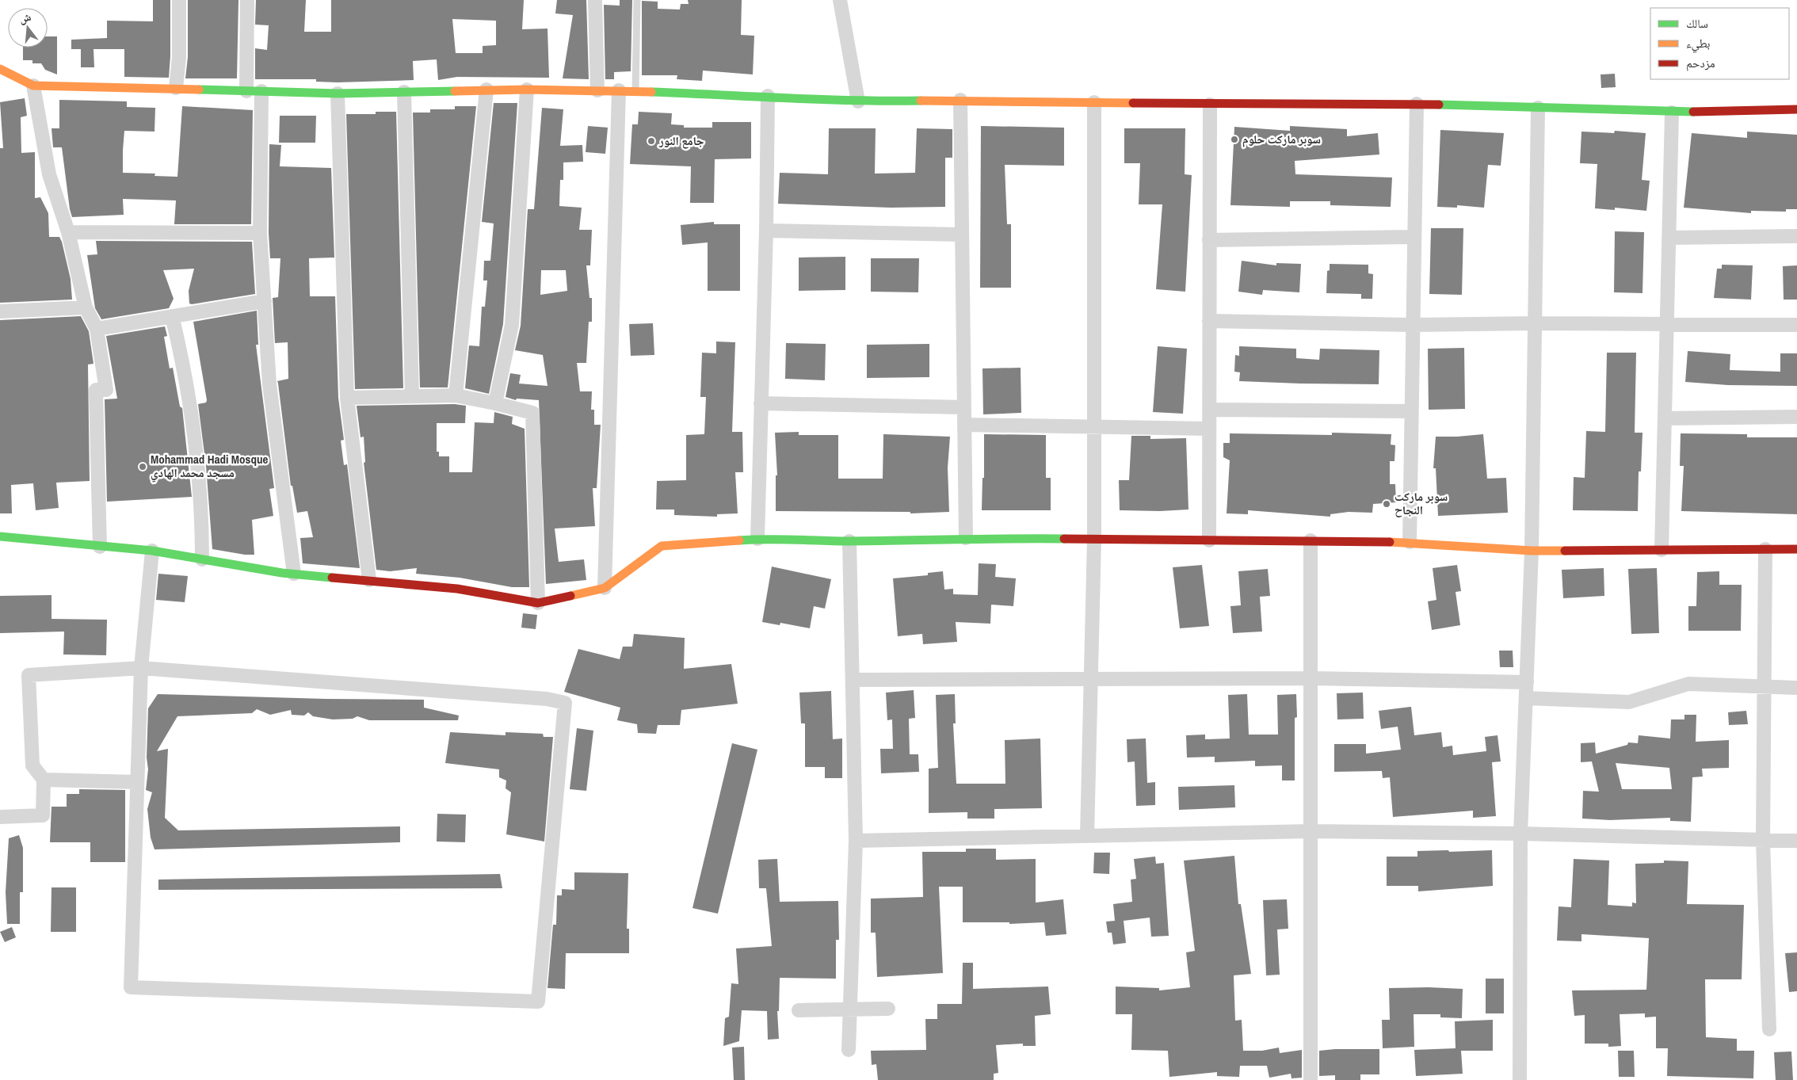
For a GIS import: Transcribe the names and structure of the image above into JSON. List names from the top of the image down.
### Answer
{
  "places": [
    "سوبر ماركت حلوم",
    "جامع النور",
    "Mohammad Hadi Mosque مسجد محمد الهادي",
    "سوبر ماركت النجاح"
  ],
  "legend": ["سالك", "بطيء", "مزدحم"],
  "north": "top"
}
